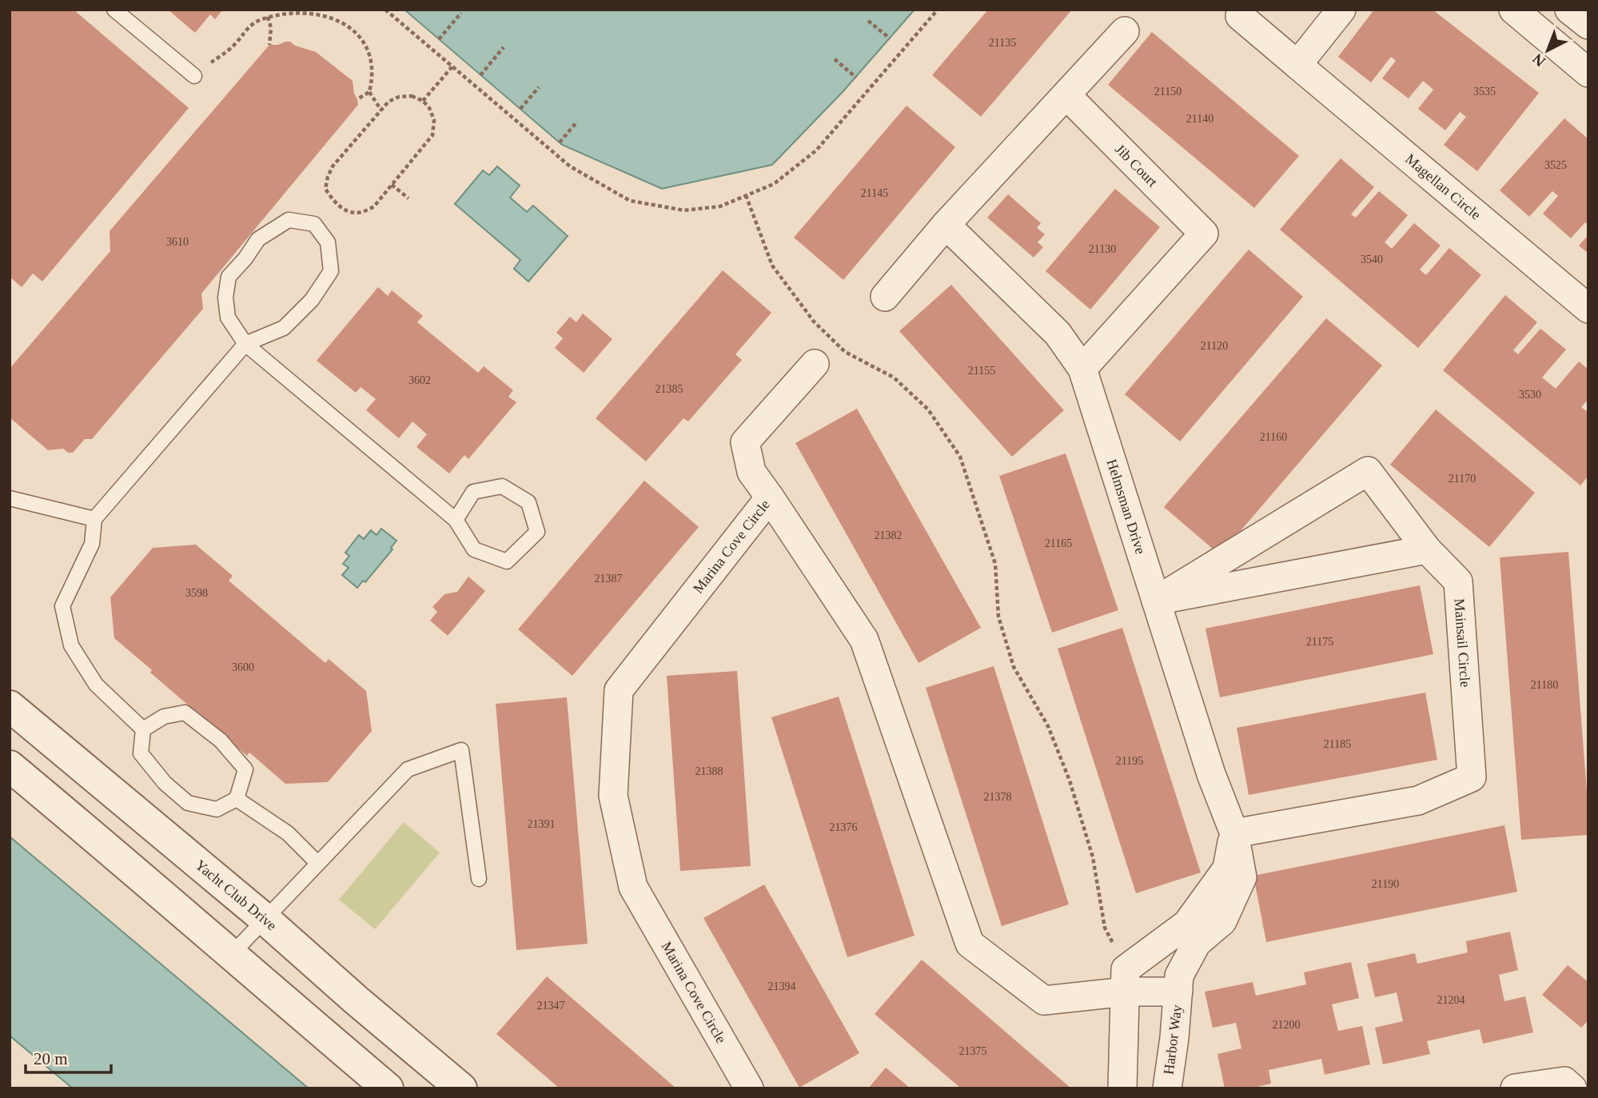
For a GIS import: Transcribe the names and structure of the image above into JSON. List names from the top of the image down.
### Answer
{
  "streets": {
    "street": [
      "Jib Court",
      "Magellan Circle",
      "Helmsman Drive",
      "Marina Cove Circle",
      "Mainsail Circle",
      "Yacht Club Drive",
      "Harbor Way"
    ]
  },
  "crossings": [
    ["Jib Court", "Helmsman Drive"],
    ["Helmsman Drive", "Mainsail Circle"],
    ["Helmsman Drive", "Harbor Way"],
    ["Marina Cove Circle", "Harbor Way"]
  ],
  "house_numbers": [
    "21135",
    "21150",
    "3535",
    "21140",
    "3525",
    "21145",
    "3610",
    "21130",
    "3540",
    "21120",
    "21155",
    "3602",
    "21385",
    "3530",
    "21160",
    "21170",
    "21382",
    "21165",
    "21387",
    "3598",
    "21175",
    "3600",
    "21180",
    "21185",
    "21195",
    "21388",
    "21378",
    "21391",
    "21376",
    "21190",
    "21394",
    "21204",
    "21347",
    "21200",
    "21375"
  ],
  "scale_bar": "20 m",
  "north": "bottom left"
}
